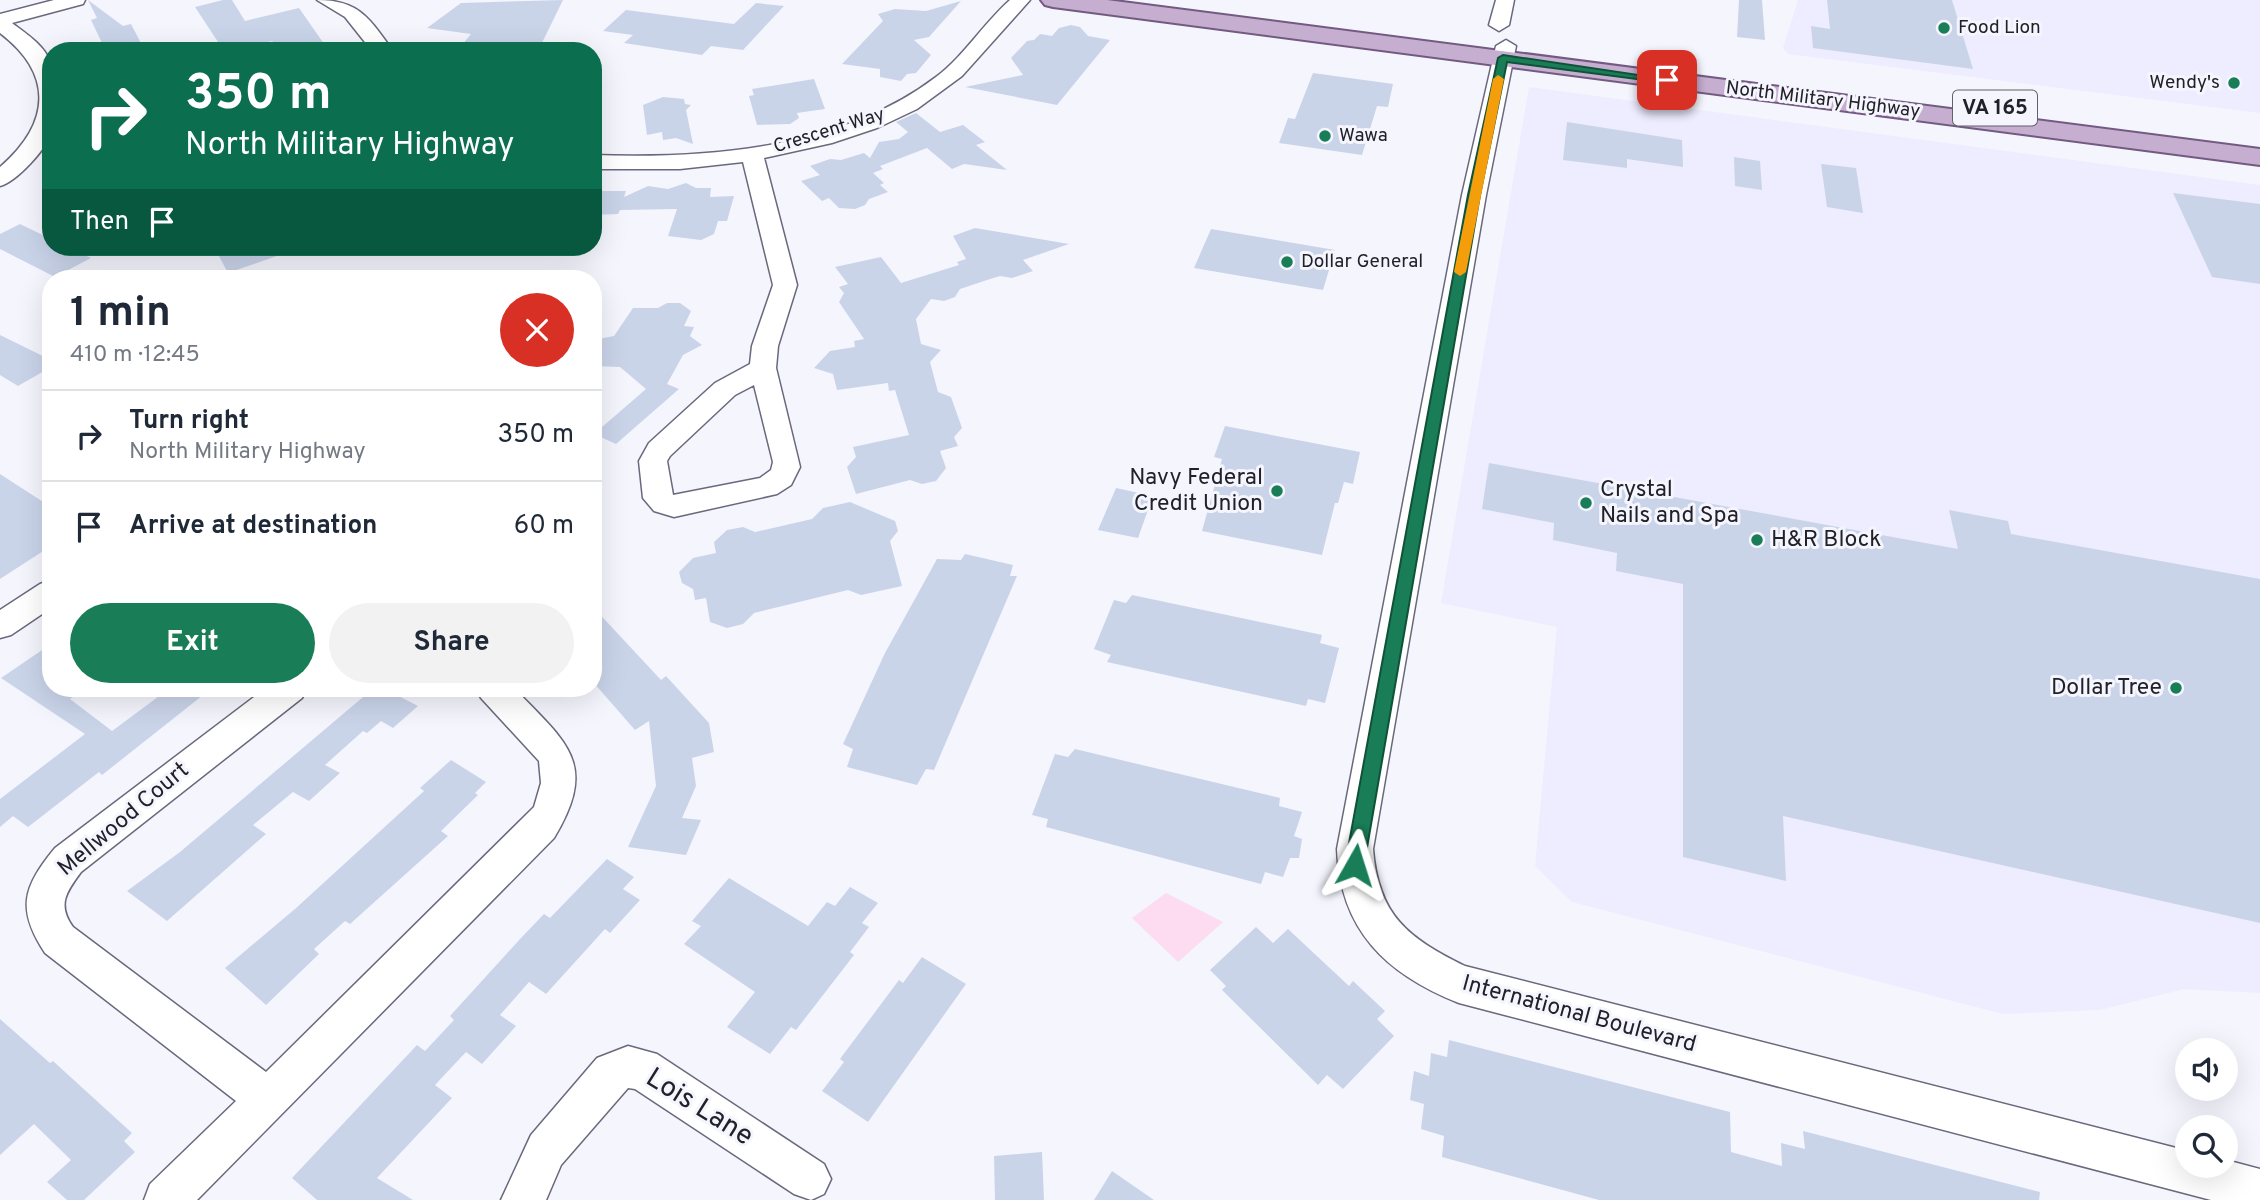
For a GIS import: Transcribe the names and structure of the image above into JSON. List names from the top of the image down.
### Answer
{
  "streets": {
    "main road": ["North Military Highway", "VA 165"],
    "street": [
      "Crescent Way",
      "Mellwood Court",
      "International Boulevard",
      "Lois Lane"
    ]
  },
  "crossings": [
    ["North Military Highway", "International Boulevard"]
  ],
  "places": [
    "Food Lion",
    "Wendy's",
    "Wawa",
    "Dollar General",
    "Navy Federal Credit Union",
    "Crystal Nails and Spa",
    "H&R Block",
    "Dollar Tree"
  ],
  "page": {
    "turn": ["350 m", "North Military Highway"],
    "then": "Then",
    "heading": ["1 min", "410 m · 12:45"],
    "list": [
      {
        "name": "Turn right",
        "note": "North Military Highway",
        "value": "350 m"
      },
      {
        "name": "Arrive at destination",
        "value": "60 m"
      }
    ],
    "buttons": ["Exit", "Share"]
  }
}
